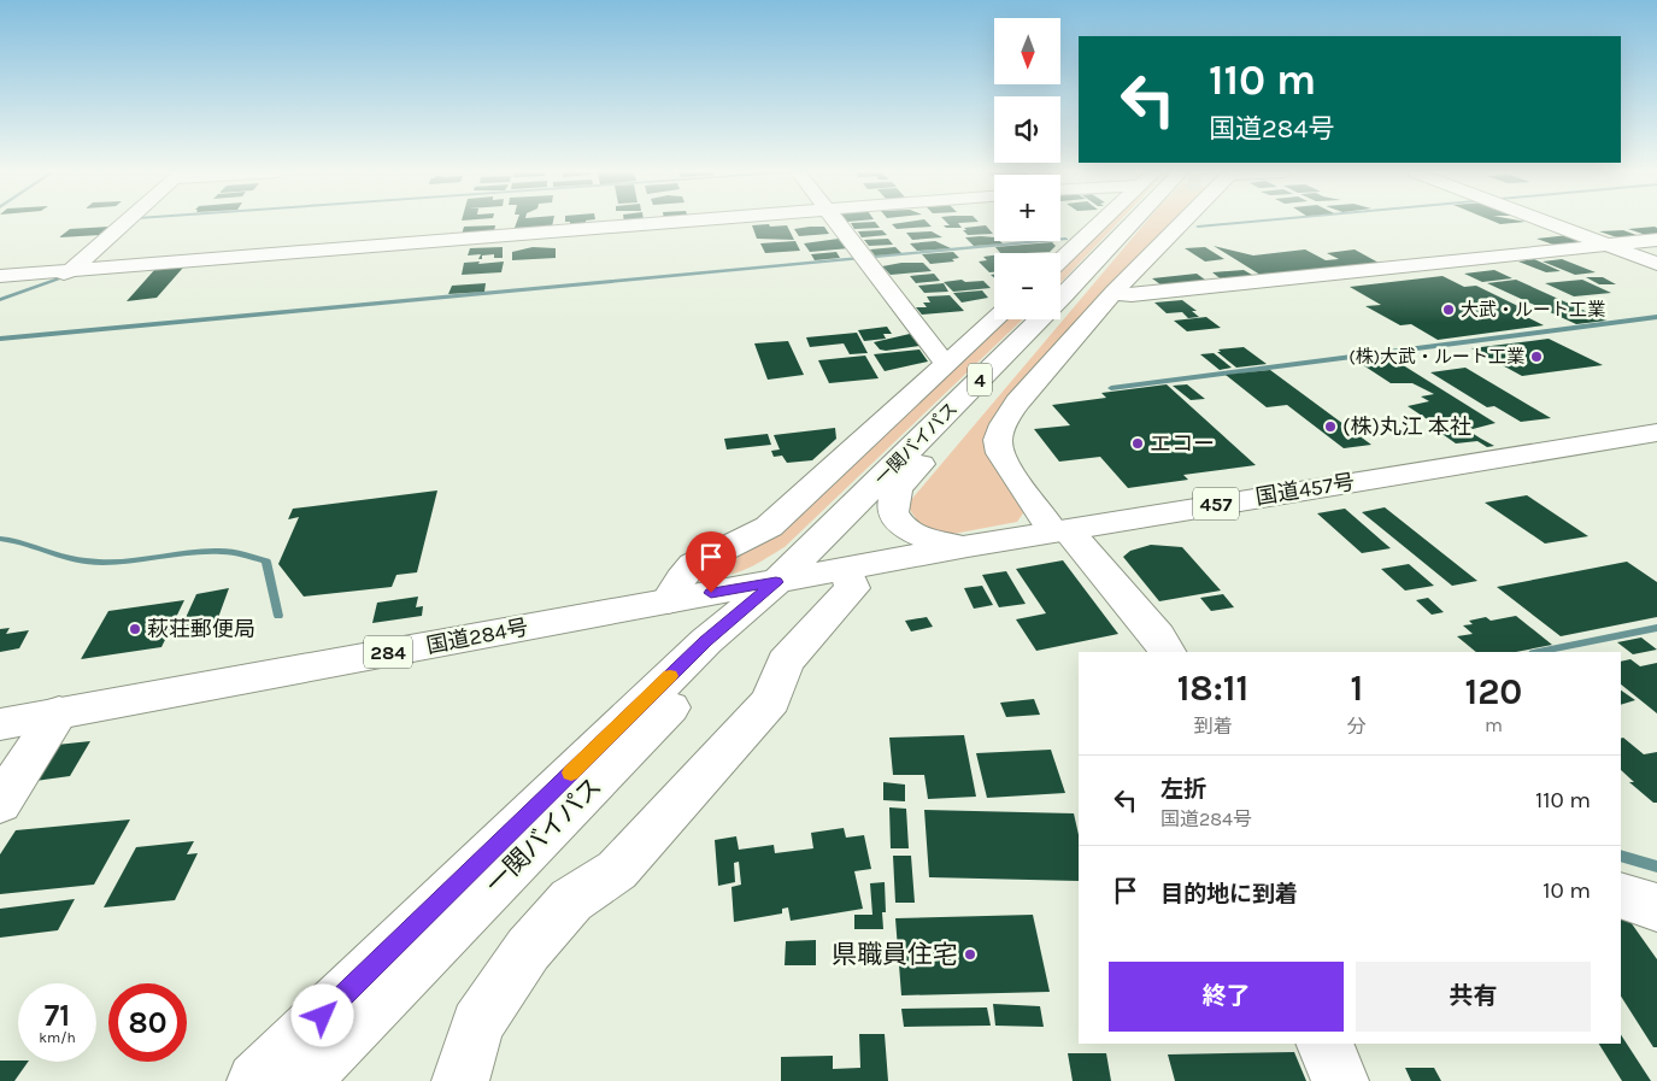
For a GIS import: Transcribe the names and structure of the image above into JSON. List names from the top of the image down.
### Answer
{
  "streets": {
    "main road": [
      "4",
      "一関バイパス",
      "国道457号",
      "457",
      "国道284号",
      "284"
    ]
  },
  "crossings": [
    ["一関バイパス", "国道457号"],
    ["一関バイパス", "国道284号"],
    ["国道457号", "国道284号"]
  ],
  "places": [
    "大武・ルート工業",
    "(株)大武・ルート工業",
    "(株)丸江 本社",
    "エコー",
    "萩荘郵便局",
    "県職員住宅"
  ],
  "north": "bottom",
  "page": {
    "map_buttons": ["+", "−"],
    "turn": ["110 m", "国道284号"],
    "eta": [
      "18:11",
      "到着",
      "1",
      "分",
      "120",
      "m"
    ],
    "list": [
      {
        "name": "左折",
        "note": "国道284号",
        "value": "110 m"
      },
      {
        "name": "目的地に到着",
        "value": "10 m"
      }
    ],
    "buttons": ["終了", "共有"],
    "speed": "71 km/h",
    "limit": "80"
  }
}
